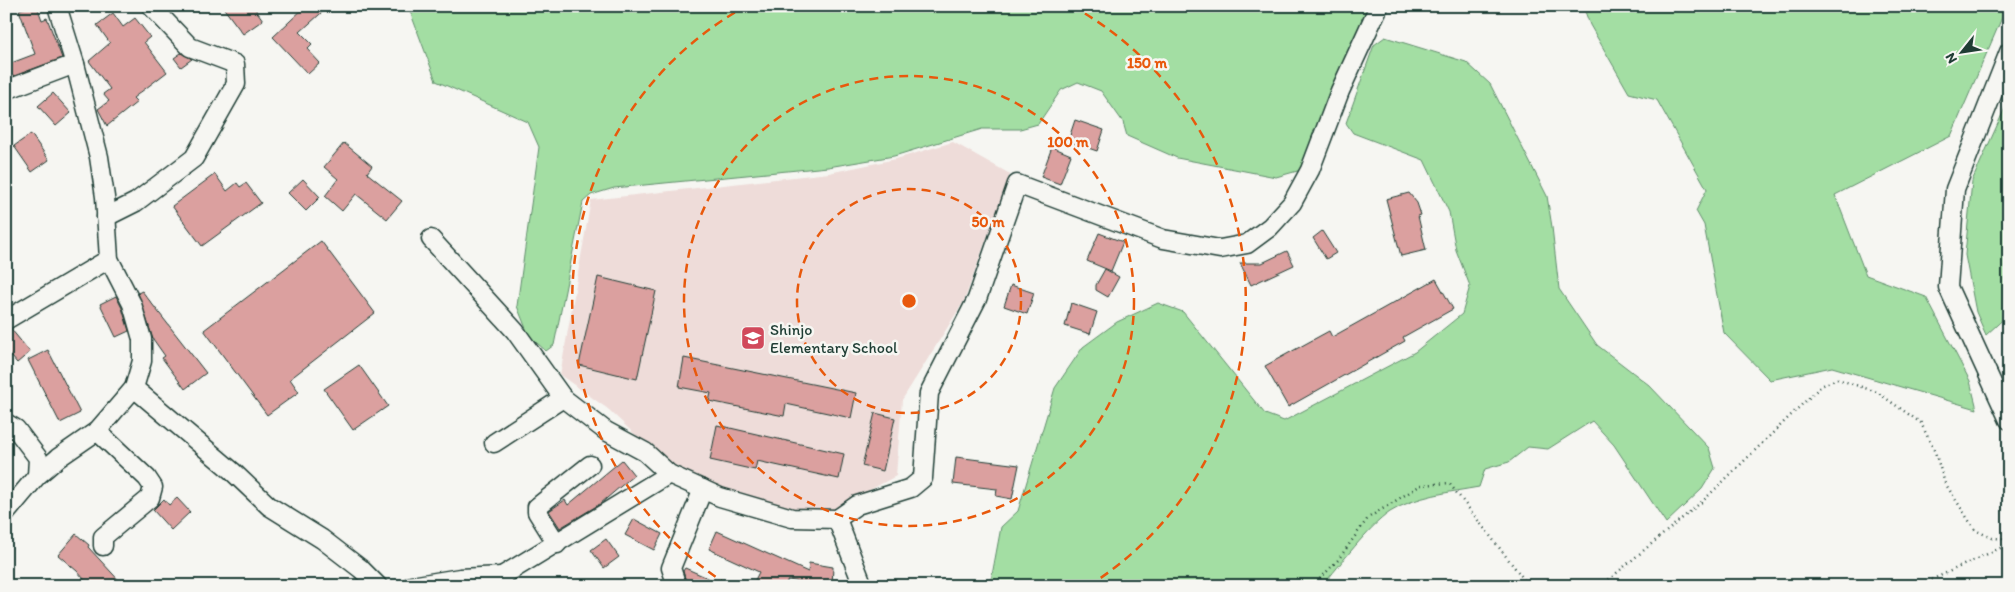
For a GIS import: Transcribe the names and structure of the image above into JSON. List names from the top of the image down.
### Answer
{
  "places": {
    "school or university": ["Shinjo Elementary School"]
  },
  "north": "bottom left",
  "rings": ["150 m", "100 m", "50 m"]
}
